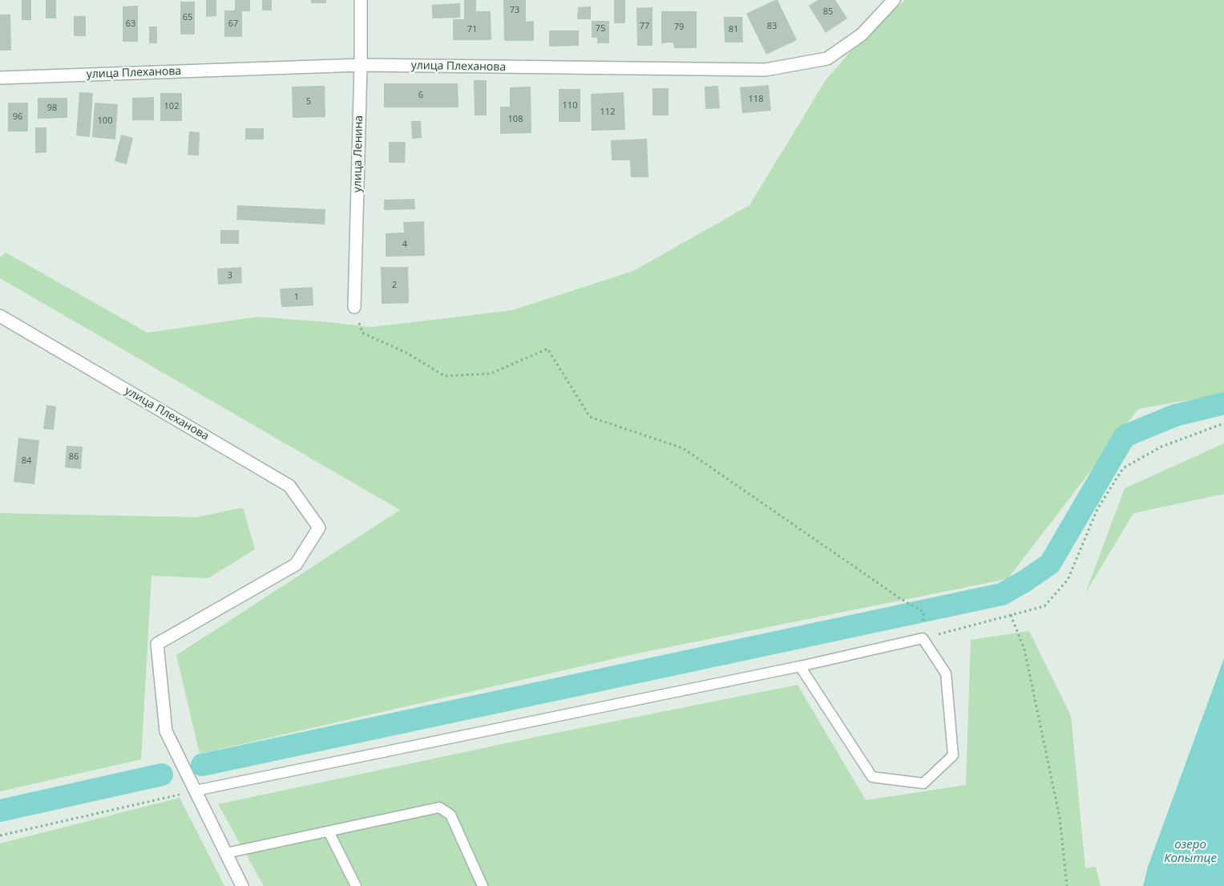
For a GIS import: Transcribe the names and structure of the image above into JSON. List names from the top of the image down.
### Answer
{
  "streets": {
    "street": ["улица Плеханова", "улица Ленина"]
  },
  "crossings": [
    ["улица Плеханова", "улица Ленина"]
  ],
  "water": ["озеро Копытце"],
  "house_numbers": [
    "73",
    "85",
    "65",
    "63",
    "67",
    "77",
    "83",
    "79",
    "75",
    "71",
    "81",
    "6",
    "118",
    "5",
    "110",
    "102",
    "98",
    "112",
    "96",
    "108",
    "100",
    "4",
    "3",
    "2",
    "1",
    "86",
    "84"
  ]
}
